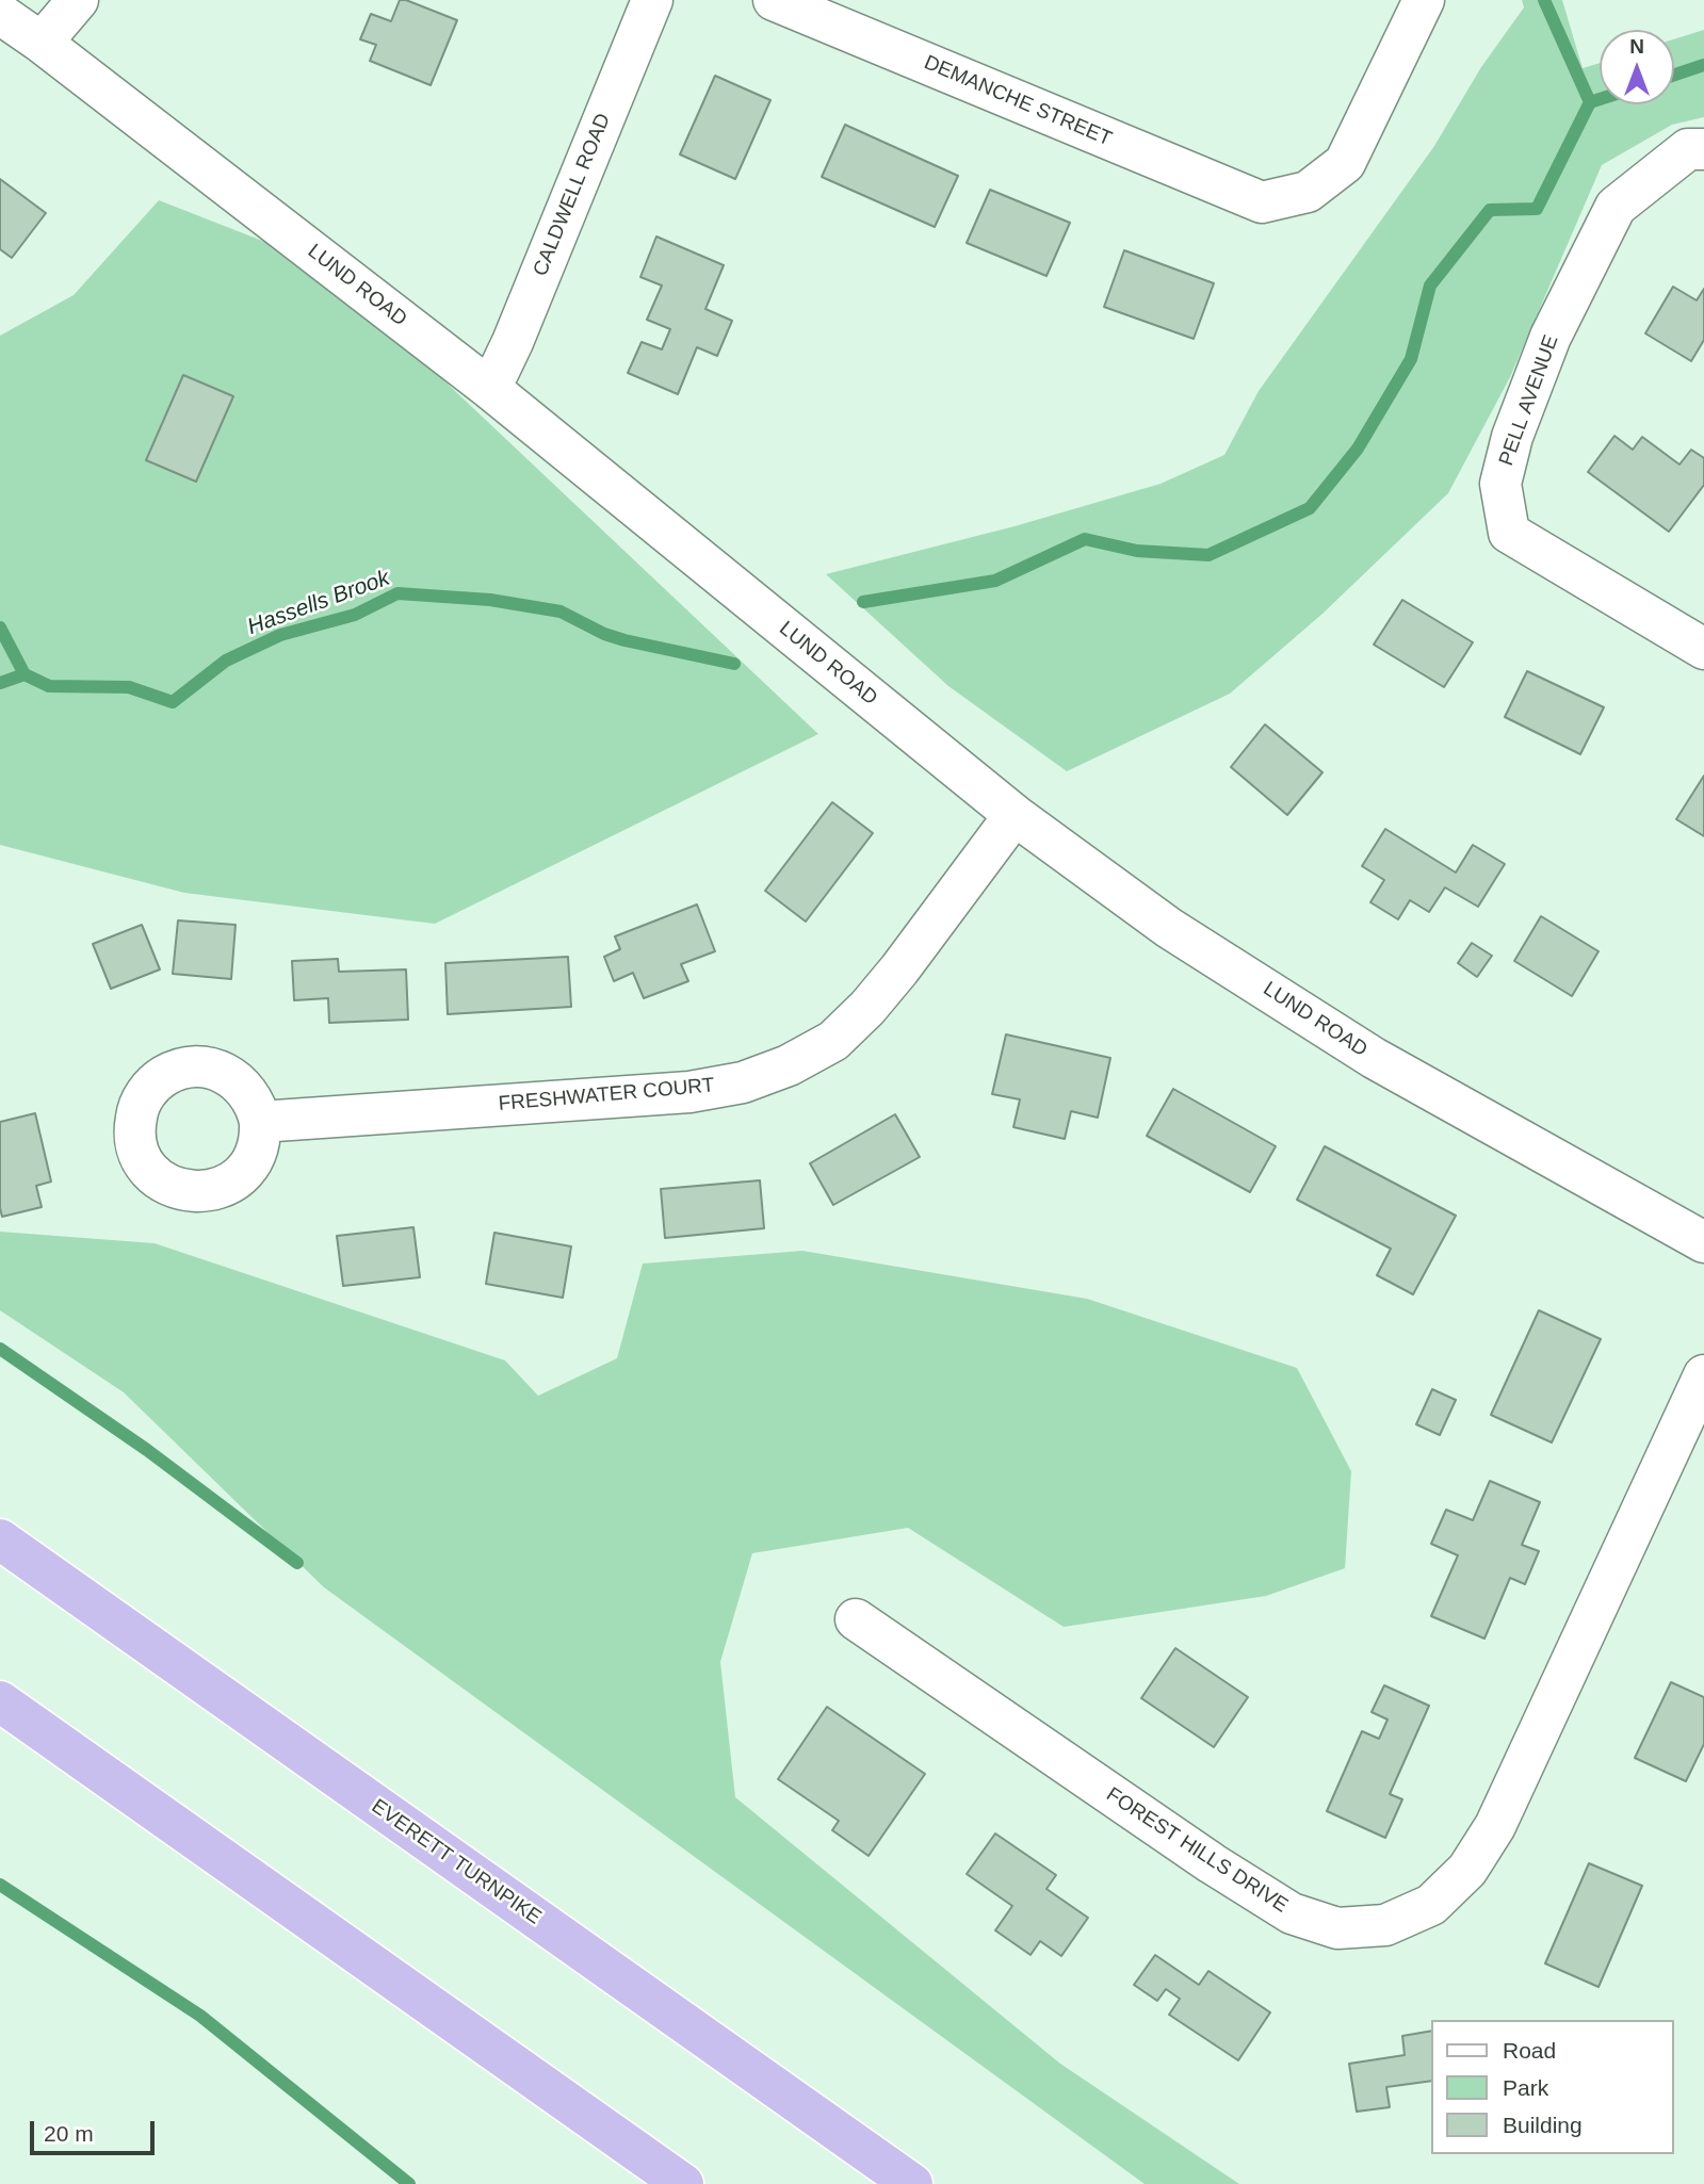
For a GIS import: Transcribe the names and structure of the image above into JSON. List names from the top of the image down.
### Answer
{
  "streets": {
    "highway": ["EVERETT TURNPIKE"],
    "street": [
      "DEMANCHE STREET",
      "CALDWELL ROAD",
      "LUND ROAD",
      "PELL AVENUE",
      "FRESHWATER COURT",
      "FOREST HILLS DRIVE"
    ]
  },
  "crossings": [
    ["CALDWELL ROAD", "LUND ROAD"],
    ["LUND ROAD", "FRESHWATER COURT"]
  ],
  "water": ["Hassells Brook"],
  "legend": ["Road", "Park", "Building"],
  "scale_bar": "20 m",
  "north": "top"
}
